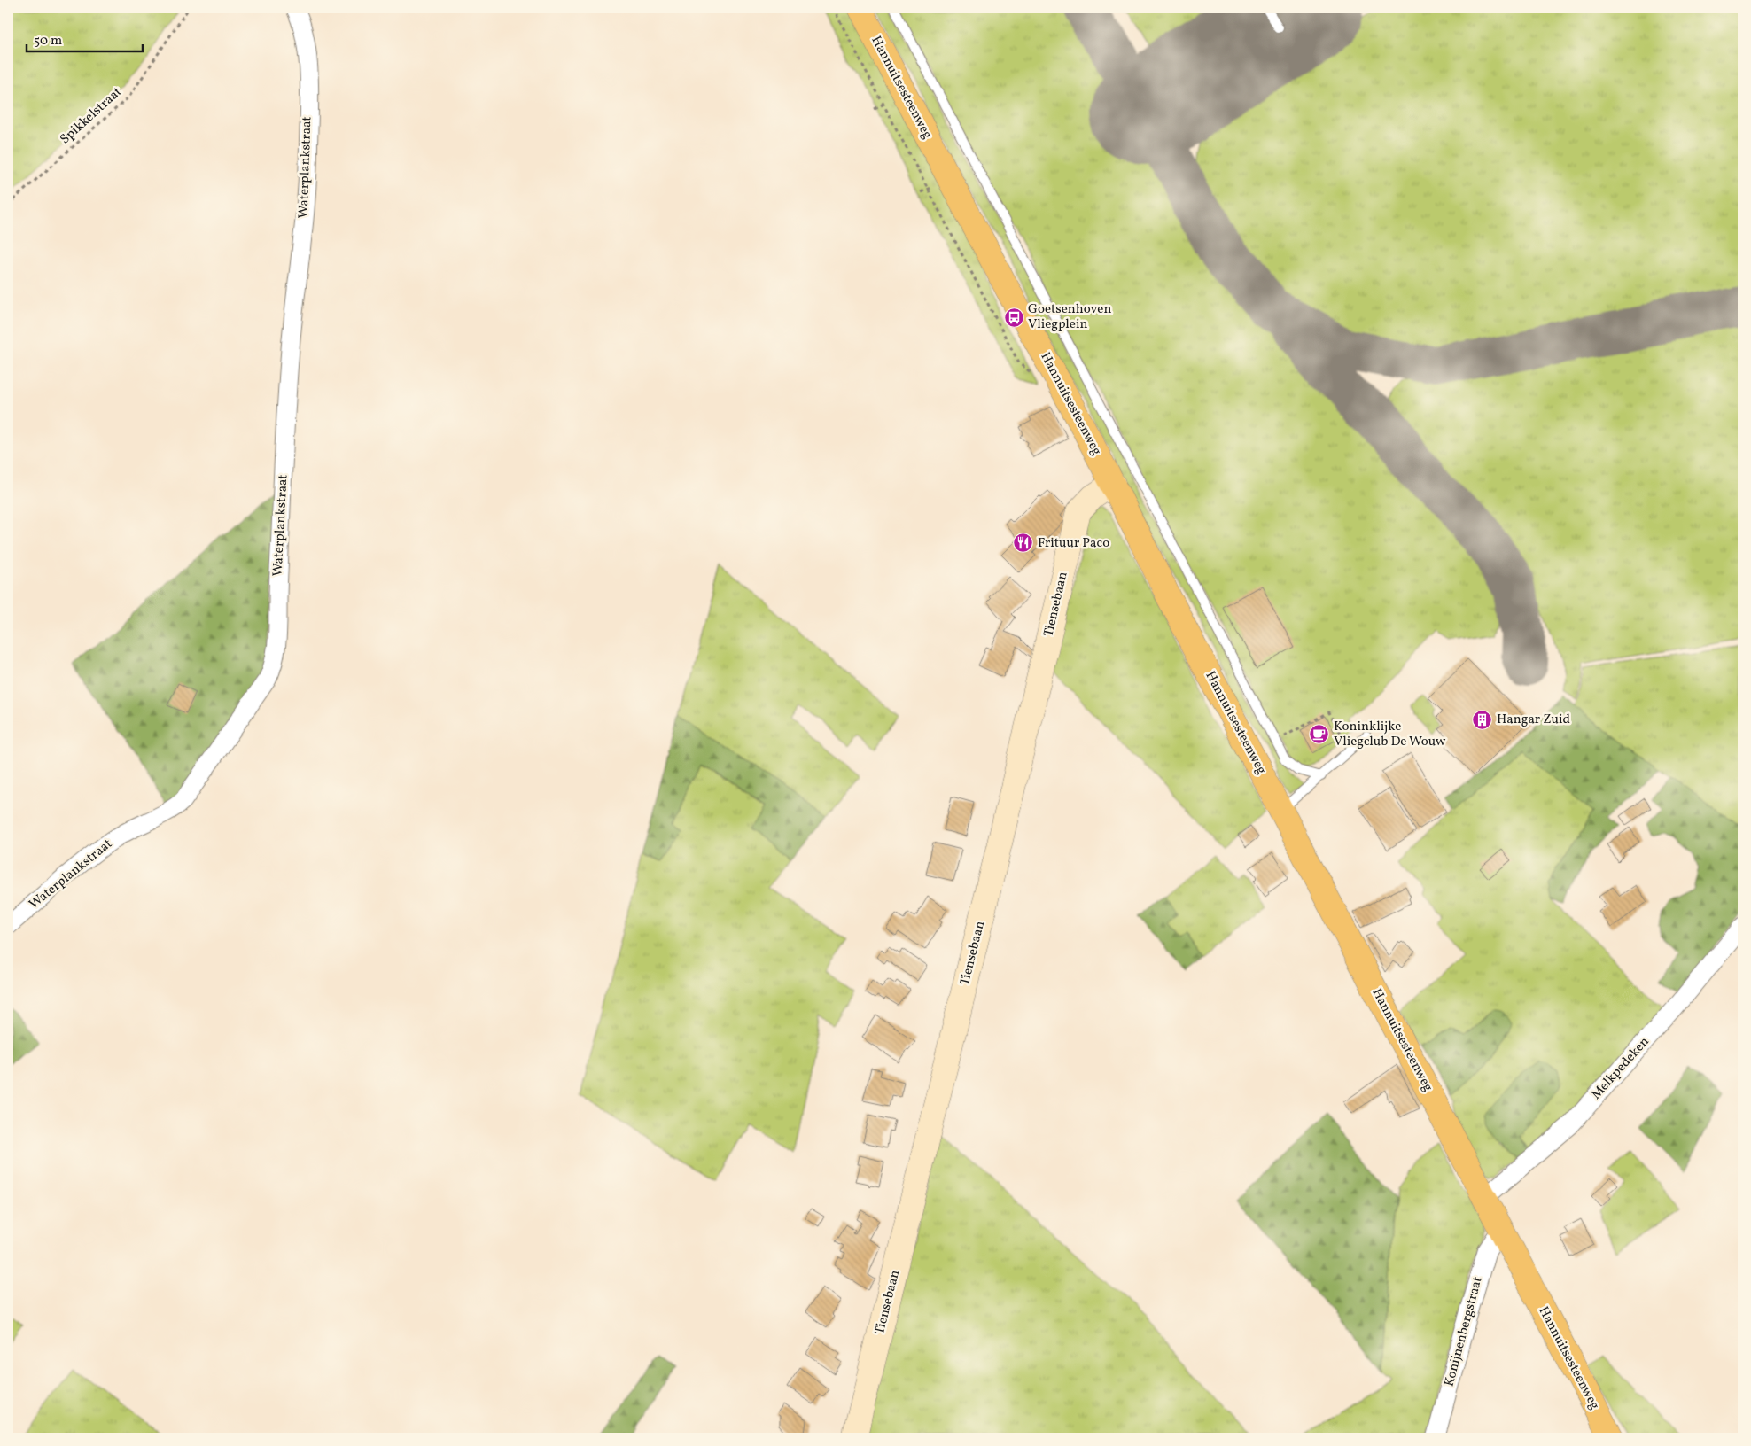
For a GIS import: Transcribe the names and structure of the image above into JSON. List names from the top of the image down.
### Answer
{
  "streets": {
    "main road": ["Hannuitsesteenweg"],
    "street": [
      "Waterplankstraat",
      "Tiensebaan",
      "Melkpedeken",
      "Konijnenbergstraat"
    ],
    "path": ["Spikkelstraat"]
  },
  "crossings": [
    ["Hannuitsesteenweg", "Tiensebaan"],
    ["Hannuitsesteenweg", "Melkpedeken"],
    ["Hannuitsesteenweg", "Konijnenbergstraat"]
  ],
  "places": {
    "bus stop": ["Goetsenhoven Vliegplein"],
    "restaurant": ["Frituur Paco"],
    "building": ["Hangar Zuid"],
    "cafe": ["Koninklijke Vliegclub De Wouw"]
  },
  "scale_bar": "50 m"
}
